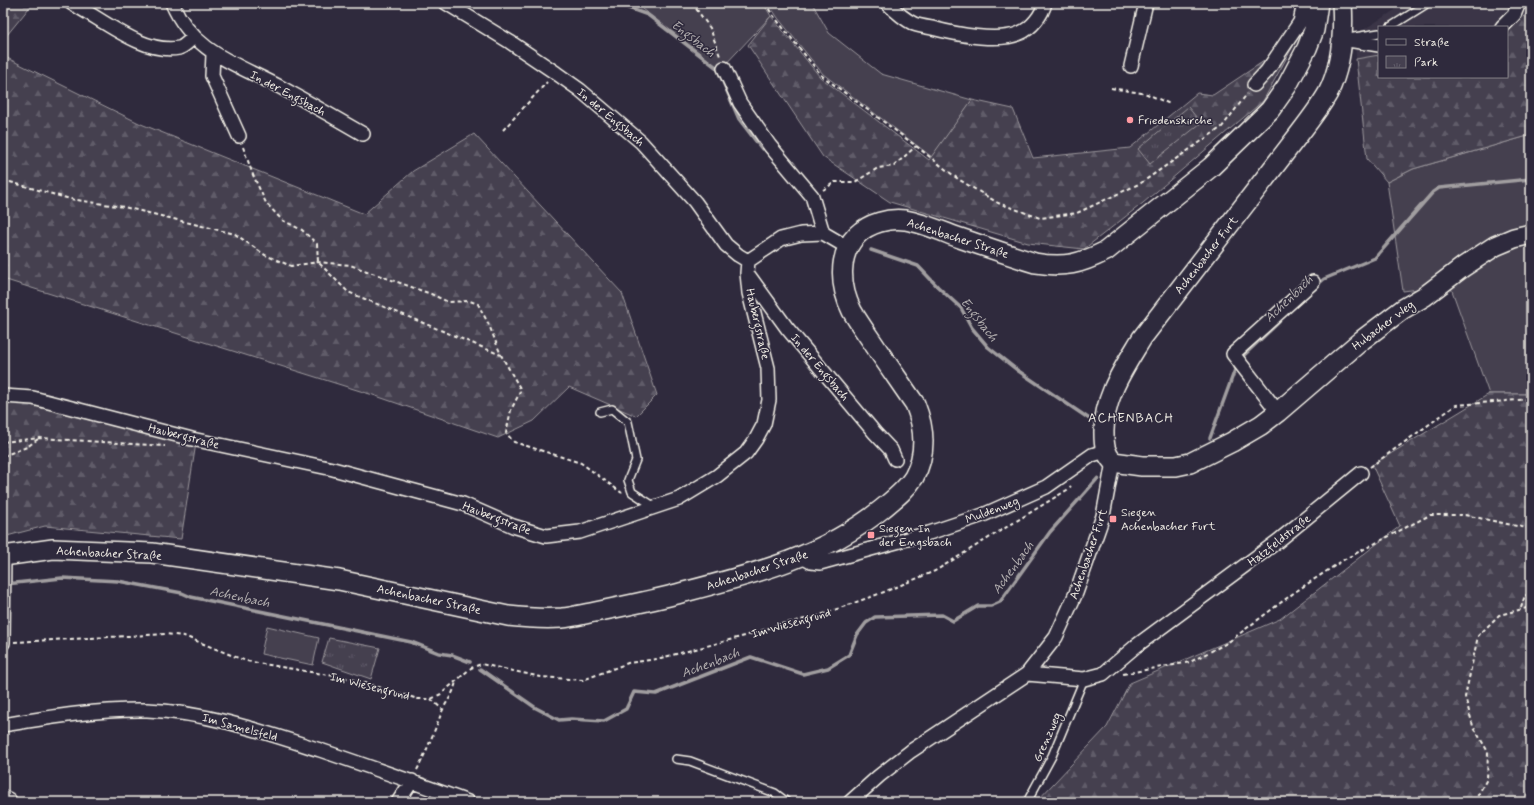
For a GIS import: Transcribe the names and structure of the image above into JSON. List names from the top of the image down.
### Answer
{
  "streets": {
    "main road": ["Achenbacher Straße", "Achenbacher Furt", "Hubacher Weg"],
    "street": [
      "In der Engsbach",
      "Haubergstraße",
      "Muldenweg",
      "Hatzfeldstraße",
      "Im Samelsfeld"
    ],
    "lane": ["Grenzweg"],
    "path": ["Im Wiesengrund"]
  },
  "crossings": [
    ["In der Engsbach", "Haubergstraße"],
    ["Achenbacher Straße", "Muldenweg"],
    ["Achenbacher Furt", "Hubacher Weg"],
    ["Achenbacher Furt", "Muldenweg"],
    ["Achenbacher Furt", "Hatzfeldstraße"],
    ["Hubacher Weg", "Muldenweg"],
    ["Hatzfeldstraße", "Grenzweg"]
  ],
  "districts": ["ACHENBACH"],
  "water": ["Engsbach", "Achenbach"],
  "places": {
    "other": ["Friedenskirche"],
    "transit": ["Siegen Achenbacher Furt", "Siegen In der Engsbach"]
  },
  "legend": ["Straße", "Park"]
}
